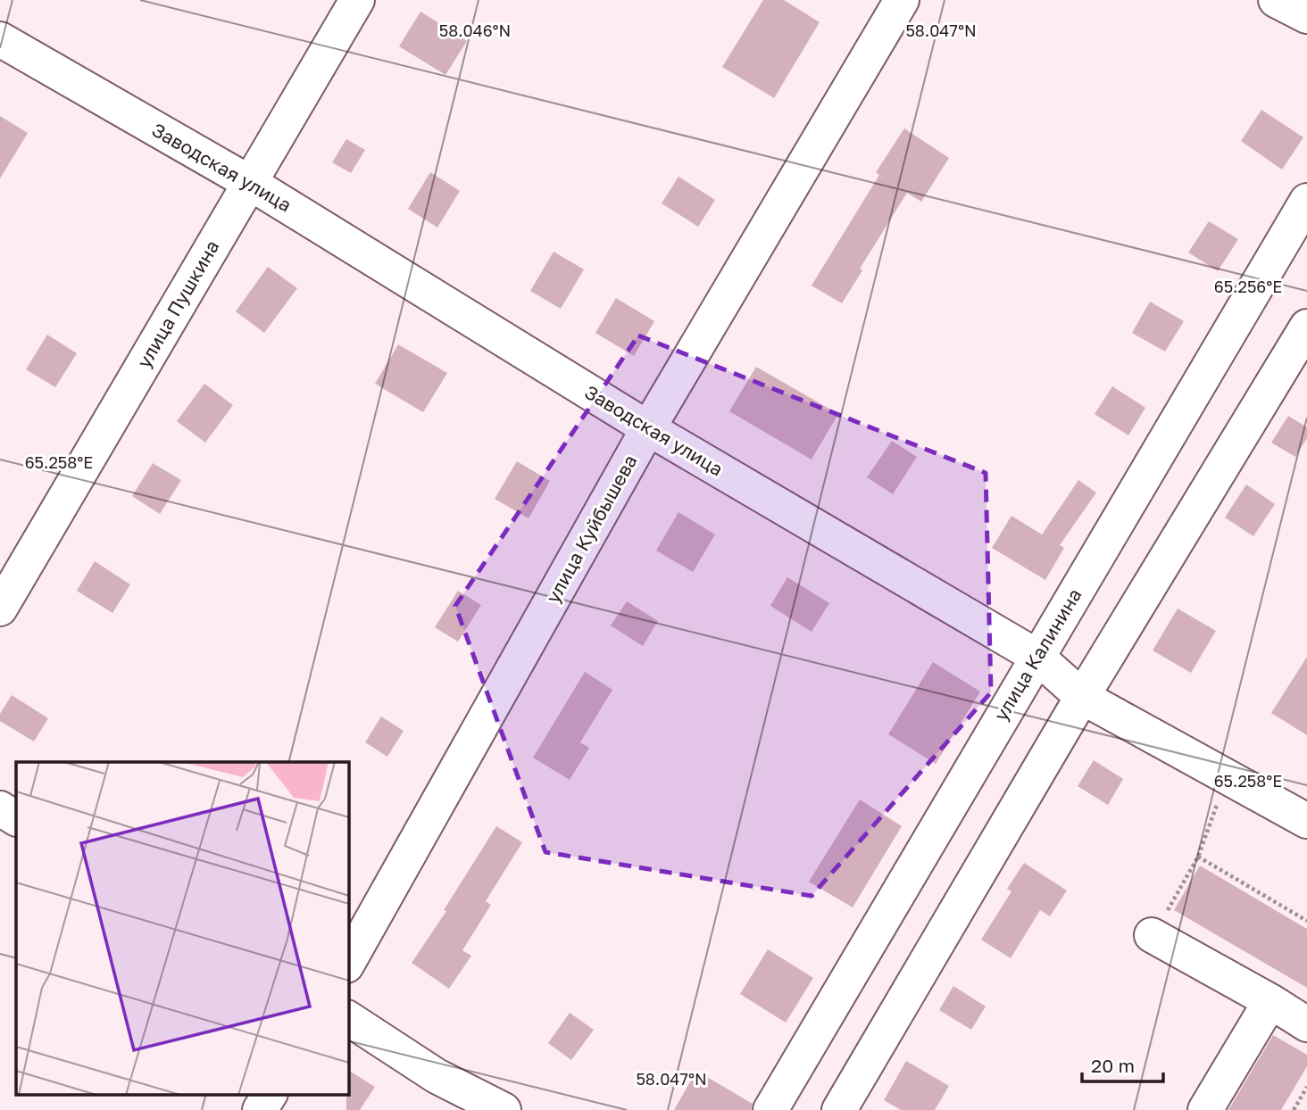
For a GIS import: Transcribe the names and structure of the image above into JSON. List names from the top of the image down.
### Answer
{
  "streets": {
    "street": [
      "Заводская улица",
      "улица Пушкина",
      "улица Куйбышева",
      "улица Калинина"
    ]
  },
  "crossings": [
    ["Заводская улица", "улица Пушкина"],
    ["Заводская улица", "улица Куйбышева"],
    ["Заводская улица", "улица Калинина"]
  ],
  "scale_bar": "20 m",
  "coordinates": [
    "58.047°N",
    "58.046°N",
    "65.256°E",
    "65.258°E"
  ]
}
